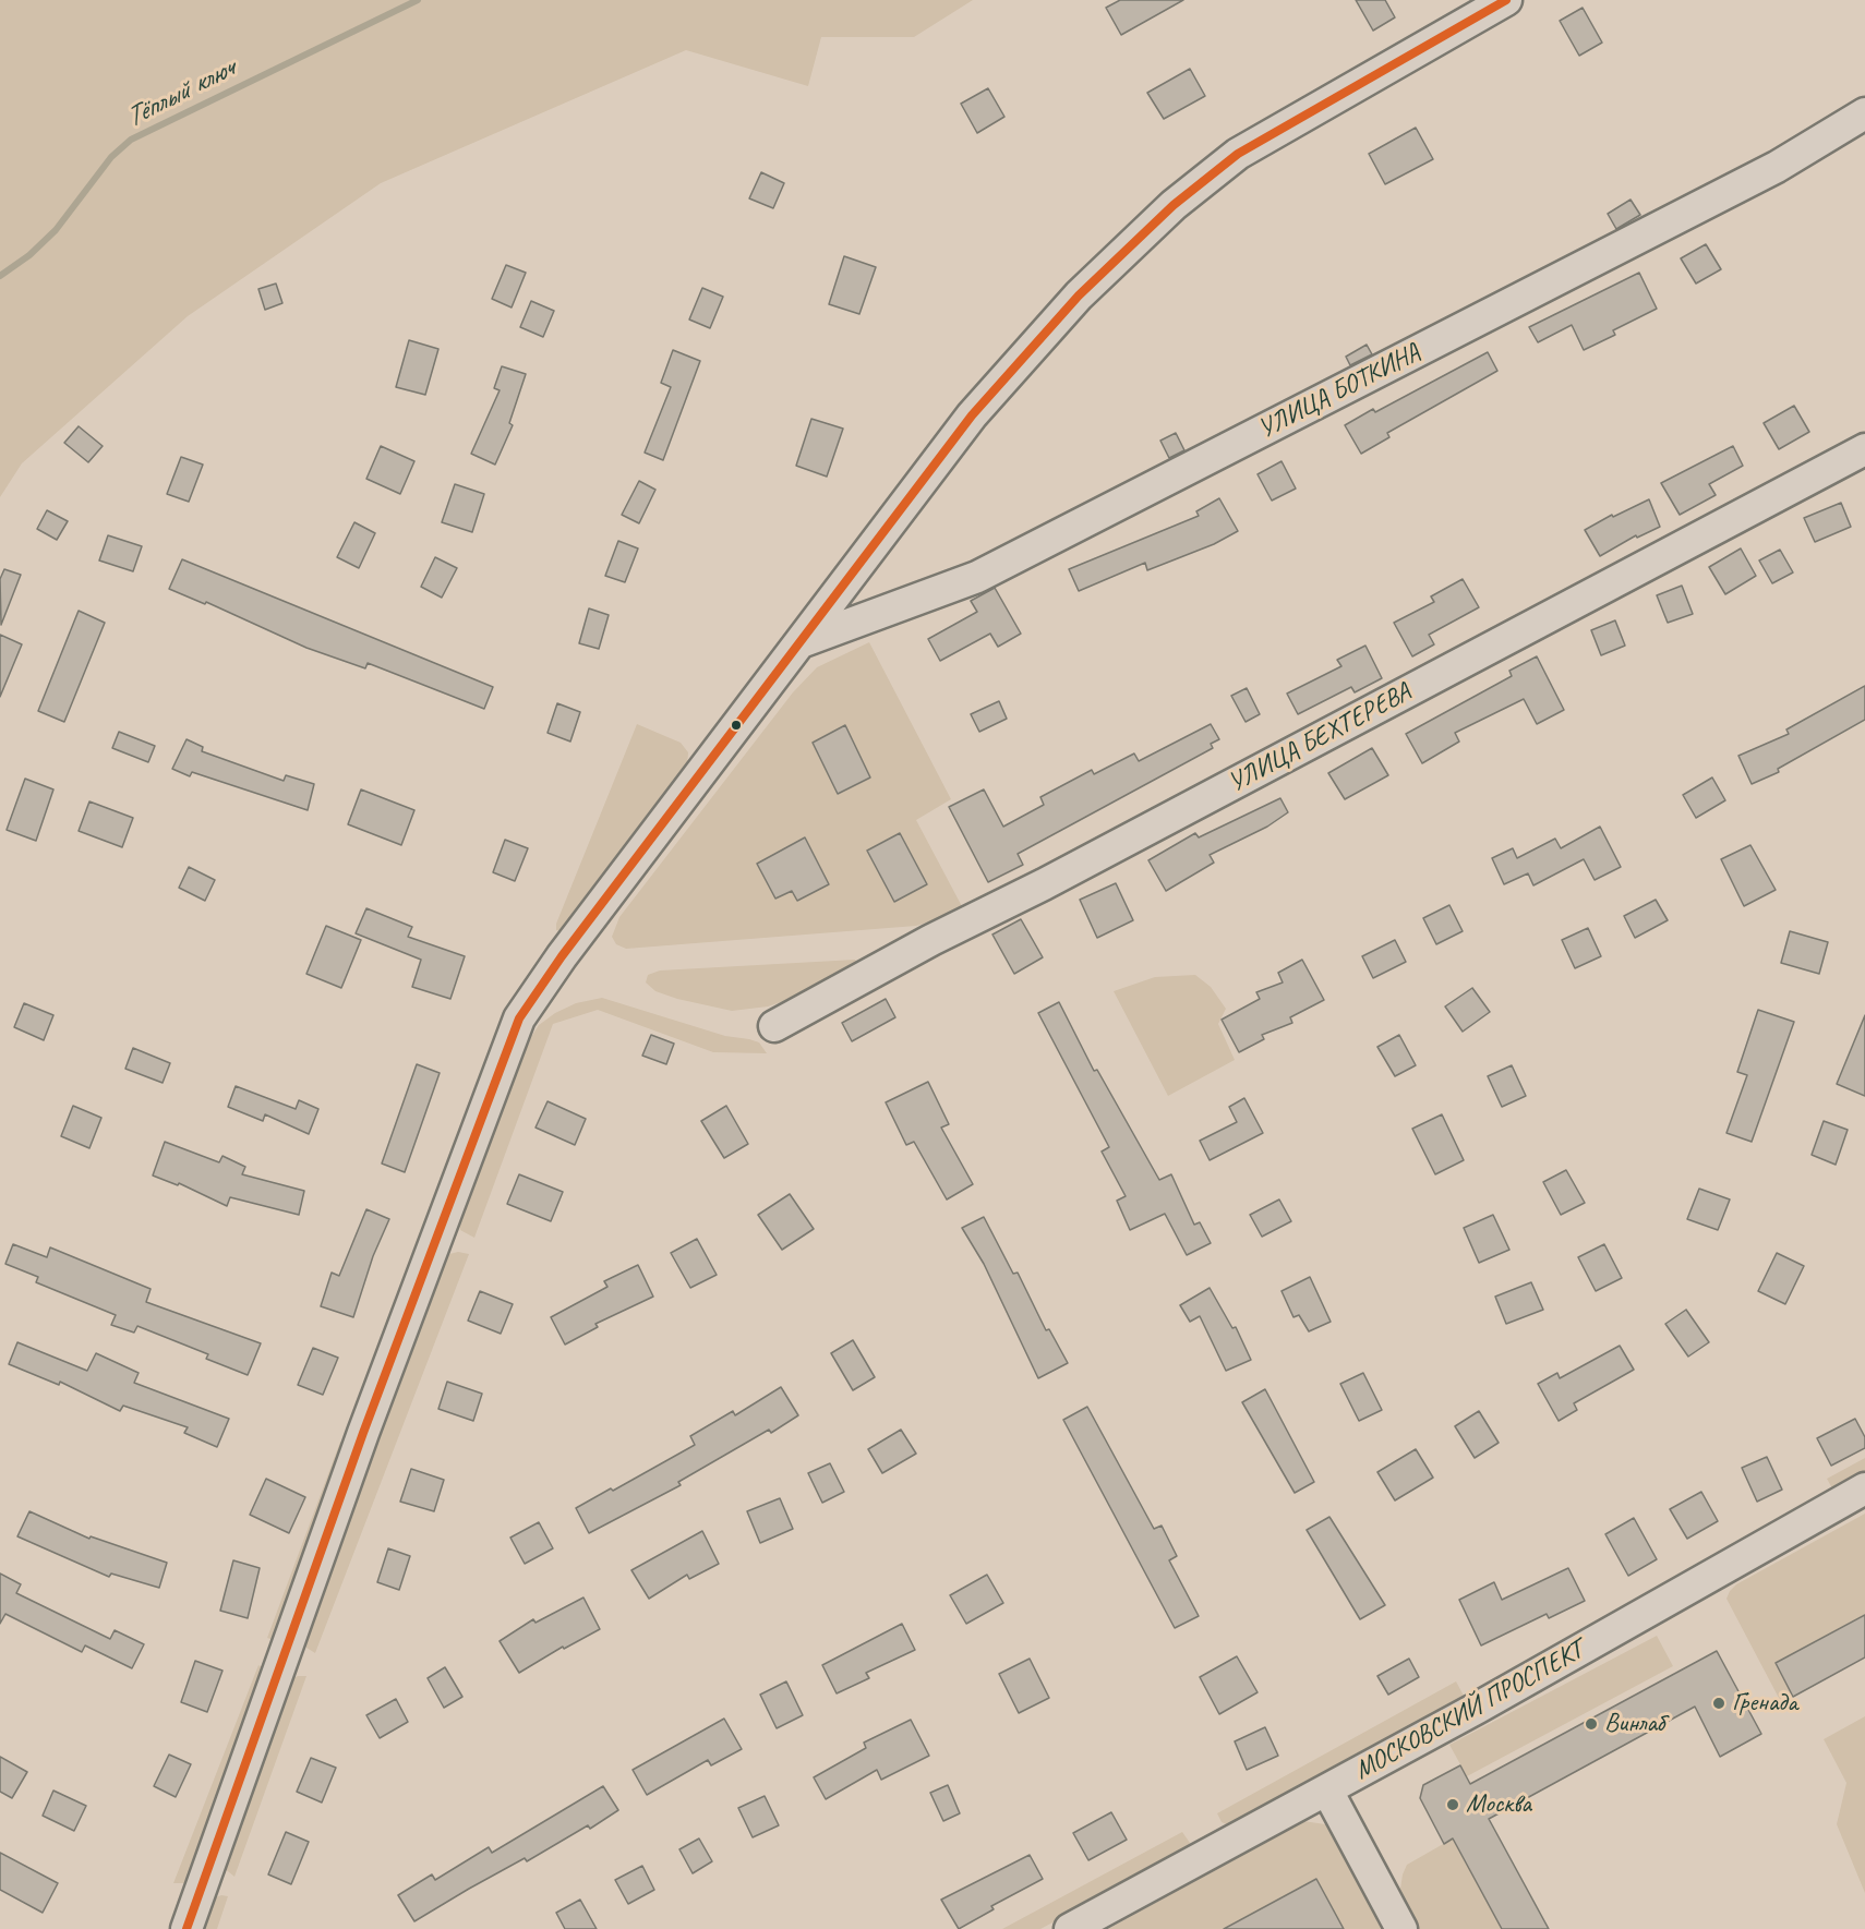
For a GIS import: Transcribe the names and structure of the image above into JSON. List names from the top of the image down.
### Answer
{
  "streets": {
    "street": ["УЛИЦА БОТКИНА", "УЛИЦА БЕХТЕРЕВА", "МОСКОВСКИЙ ПРОСПЕКТ"]
  },
  "water": ["Тёплый ключ"],
  "places": ["Гренада", "Винлаб", "Москва"]
}
